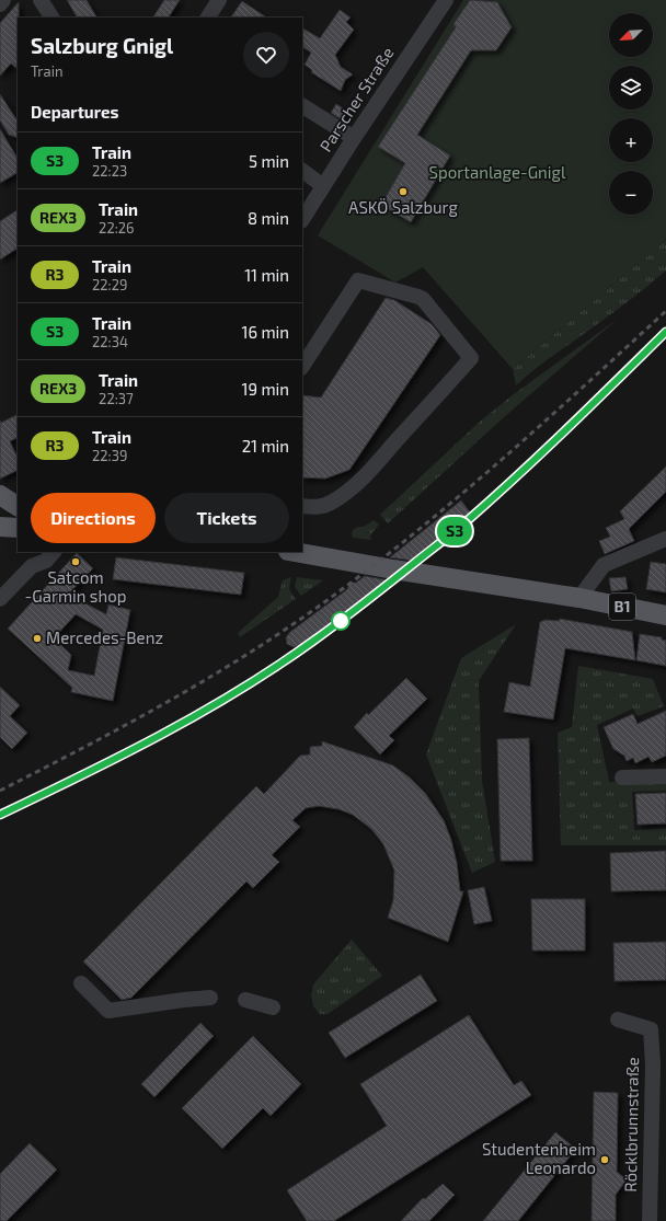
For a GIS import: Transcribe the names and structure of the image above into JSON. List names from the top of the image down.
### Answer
{
  "streets": {
    "main road": ["B1"],
    "street": ["Parscher Straße", "Röcklbrunnstraße"]
  },
  "parks": ["Sportanlage-Gnigl"],
  "places": [
    "ASKÖ Salzburg",
    "Satcom -Garmin shop",
    "Mercedes-Benz",
    "Studentenheim Leonardo"
  ],
  "north": "bottom left",
  "page": {
    "on_map": "S3",
    "map_buttons": ["+", "−"],
    "heading": [
      ["Salzburg Gnigl", "Train"],
      "Departures"
    ],
    "list": [
      {
        "mark": "S3",
        "name": "Train",
        "note": "22:23",
        "value": "5 min"
      },
      {
        "mark": "REX3",
        "name": "Train",
        "note": "22:26",
        "value": "8 min"
      },
      {
        "mark": "R3",
        "name": "Train",
        "note": "22:29",
        "value": "11 min"
      },
      {
        "mark": "S3",
        "name": "Train",
        "note": "22:34",
        "value": "16 min"
      },
      {
        "mark": "REX3",
        "name": "Train",
        "note": "22:37",
        "value": "19 min"
      },
      {
        "mark": "R3",
        "name": "Train",
        "note": "22:39",
        "value": "21 min"
      }
    ],
    "buttons": ["Directions", "Tickets"]
  }
}
